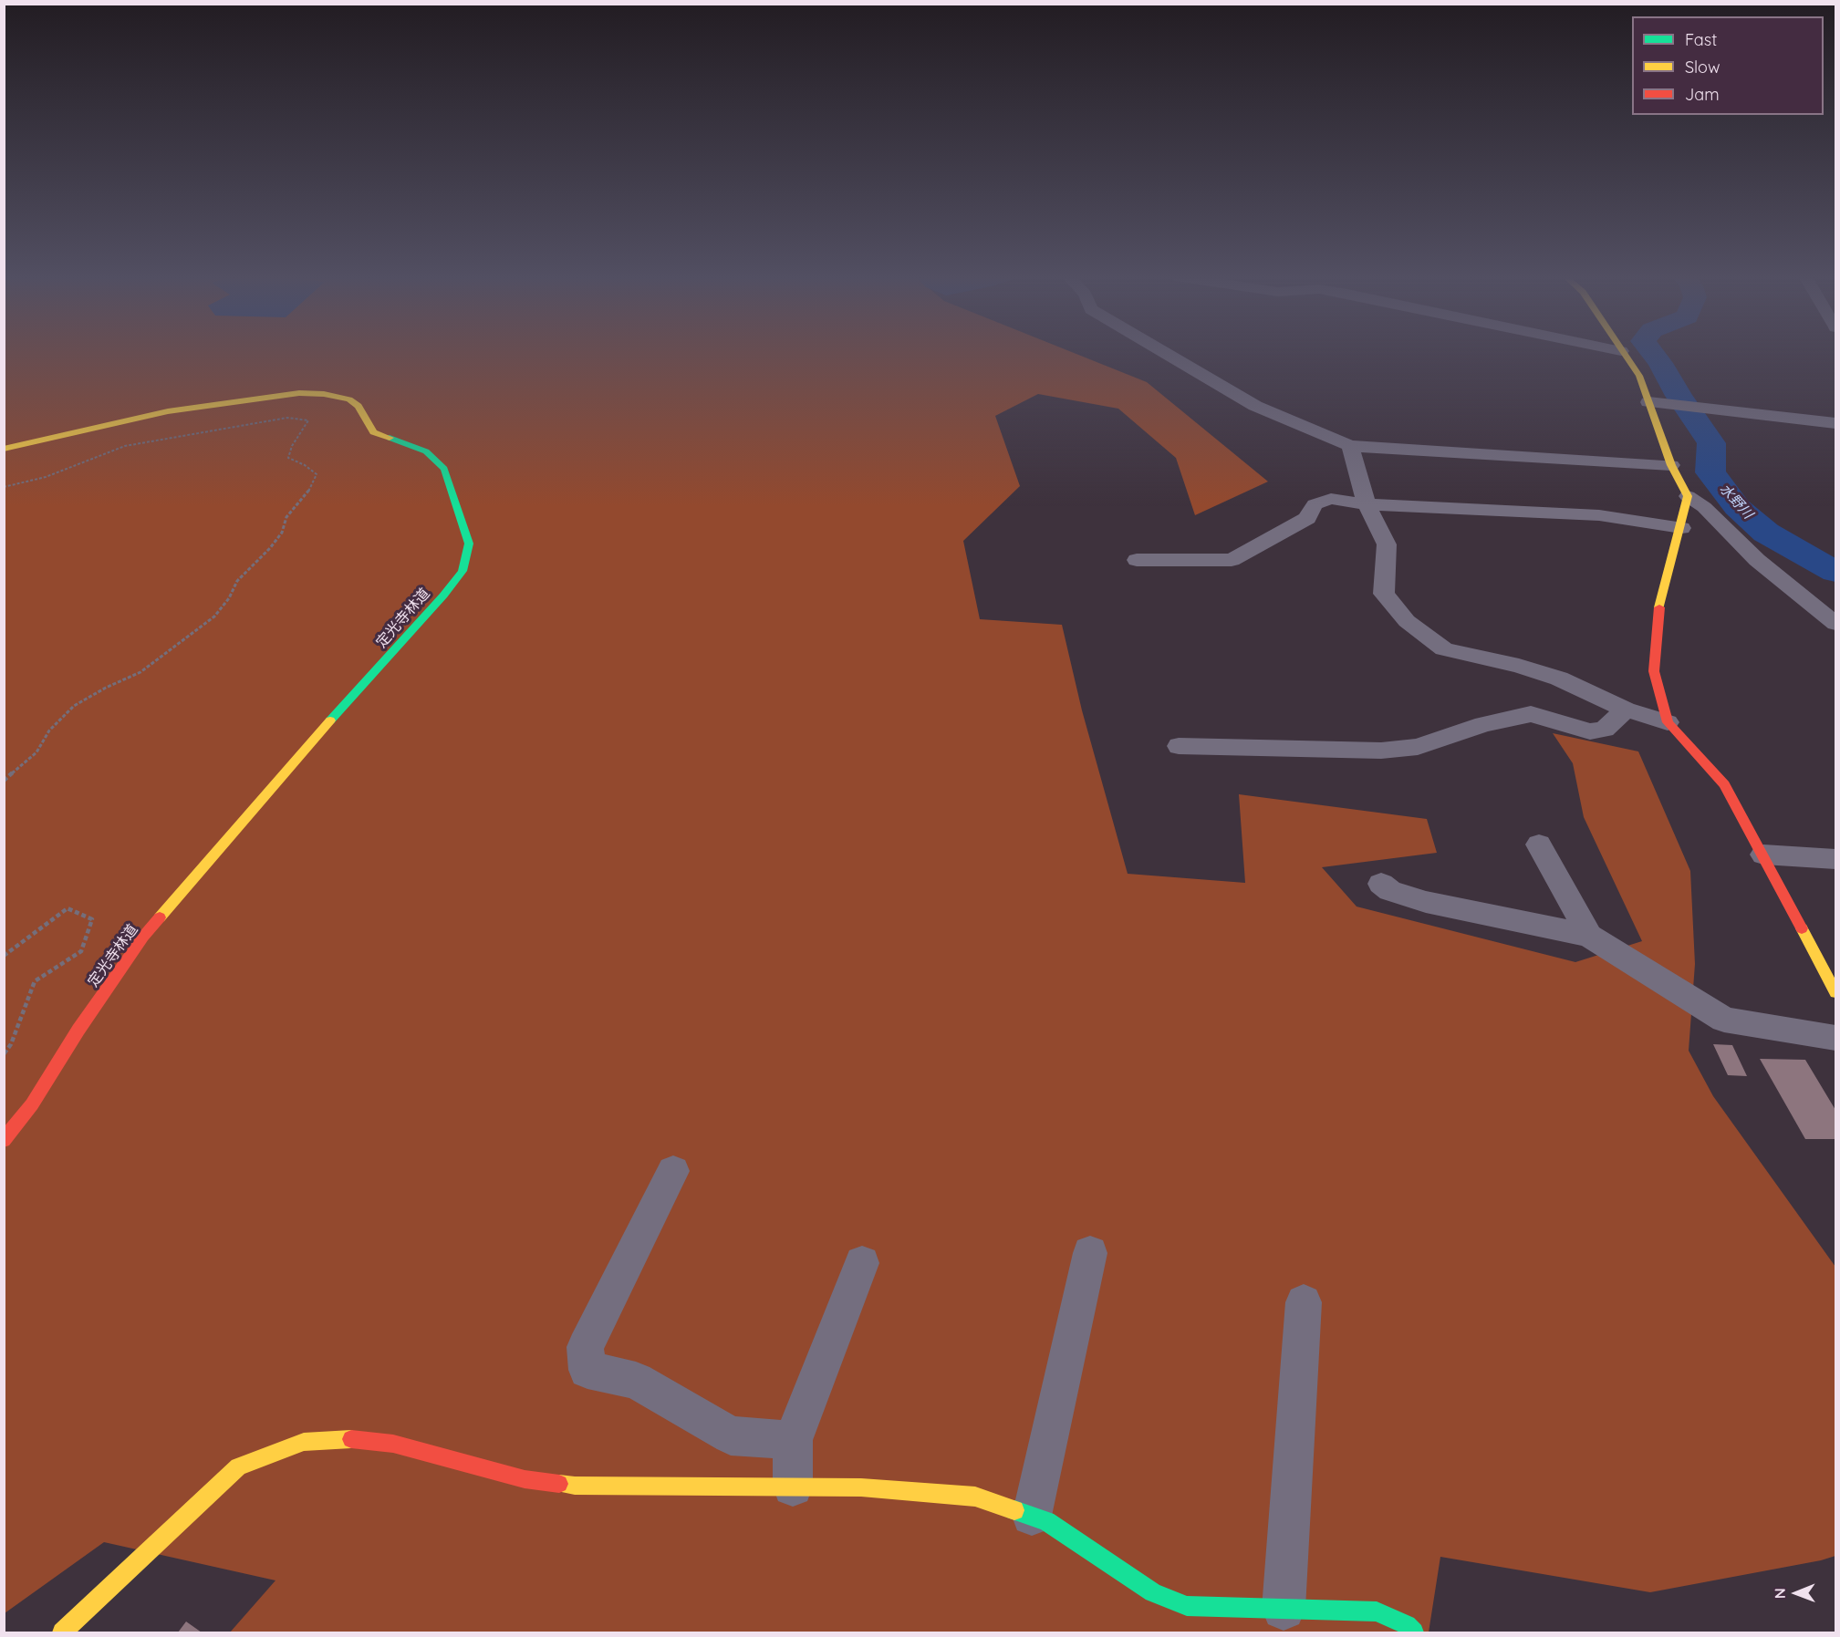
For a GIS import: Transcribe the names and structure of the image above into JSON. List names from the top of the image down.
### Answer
{
  "streets": {
    "street": ["定光寺林道"]
  },
  "water": ["水野川"],
  "legend": ["Fast", "Slow", "Jam"],
  "north": "left"
}
